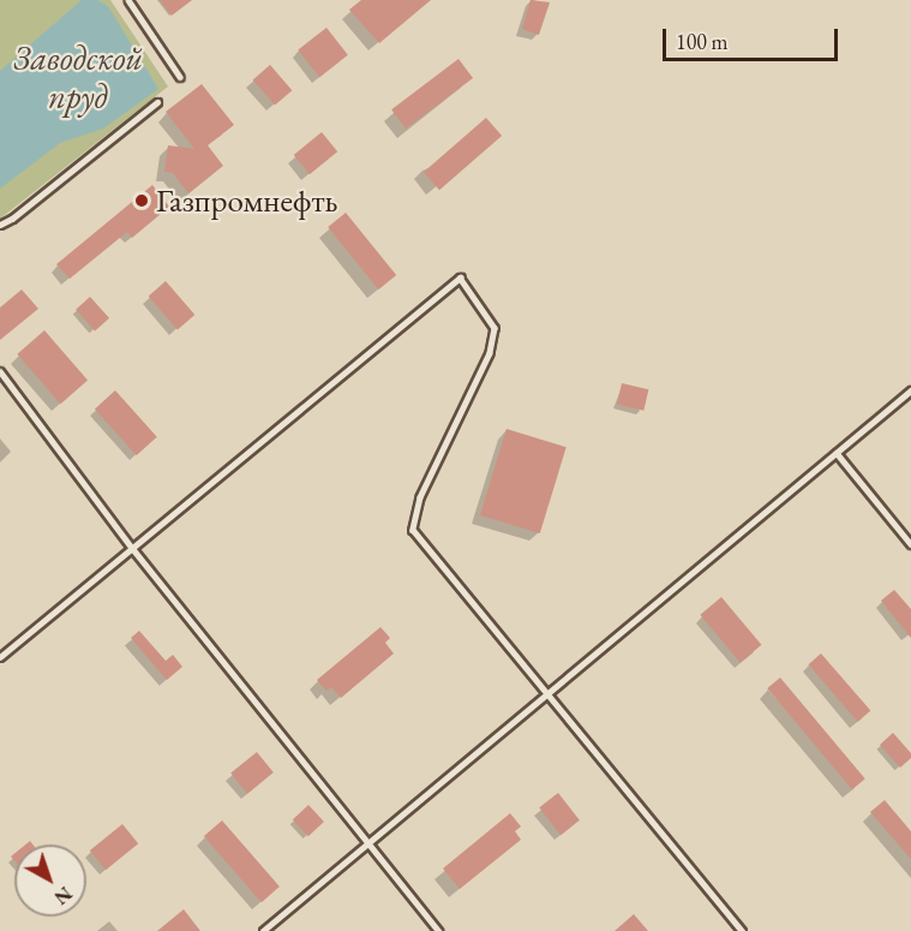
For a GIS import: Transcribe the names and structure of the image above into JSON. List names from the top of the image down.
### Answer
{
  "water": ["Заводской пруд"],
  "places": ["Газпромнефть"],
  "scale_bar": "100 m",
  "north": "bottom right"
}
